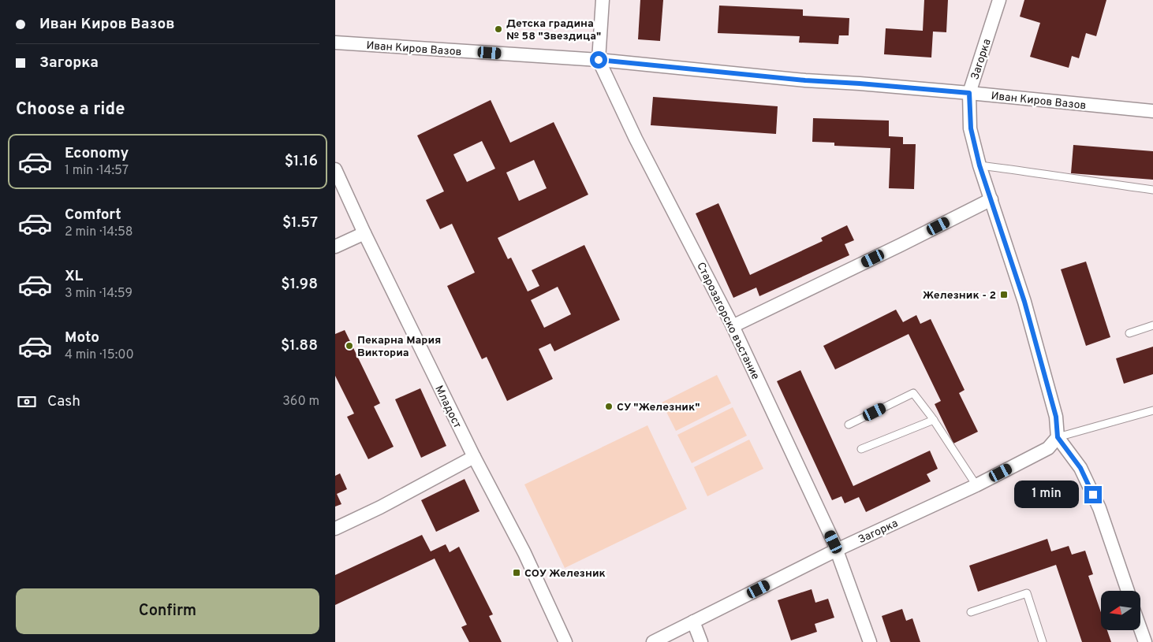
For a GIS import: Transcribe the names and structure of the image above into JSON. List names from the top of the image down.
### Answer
{
  "streets": {
    "street": [
      "Иван Киров Вазов",
      "Загорка",
      "Старозагорско въстание",
      "Младост"
    ]
  },
  "crossings": [
    ["Иван Киров Вазов", "Загорка"],
    ["Иван Киров Вазов", "Старозагорско въстание"],
    ["Загорка", "Старозагорско въстание"]
  ],
  "places": {
    "other": ["Детска градина № 58 \"Звездица\"", "Пекарна Мария Викториа", "СУ \"Железник\""],
    "transit": ["Железник - 2", "СОУ Железник"]
  },
  "north": "left",
  "page": {
    "banner": ["Иван Киров Вазов", "Загорка"],
    "heading": "Choose a ride",
    "list": [
      {
        "name": "Economy",
        "note": "1 min · 14:57",
        "value": "$1.16"
      },
      {
        "name": "Comfort",
        "note": "2 min · 14:58",
        "value": "$1.57"
      },
      {
        "name": "XL",
        "note": "3 min · 14:59",
        "value": "$1.98"
      },
      {
        "name": "Moto",
        "note": "4 min · 15:00",
        "value": "$1.88"
      }
    ],
    "pay": ["Cash", "360 m"],
    "bubble": "1 min",
    "buttons": "Confirm"
  }
}
